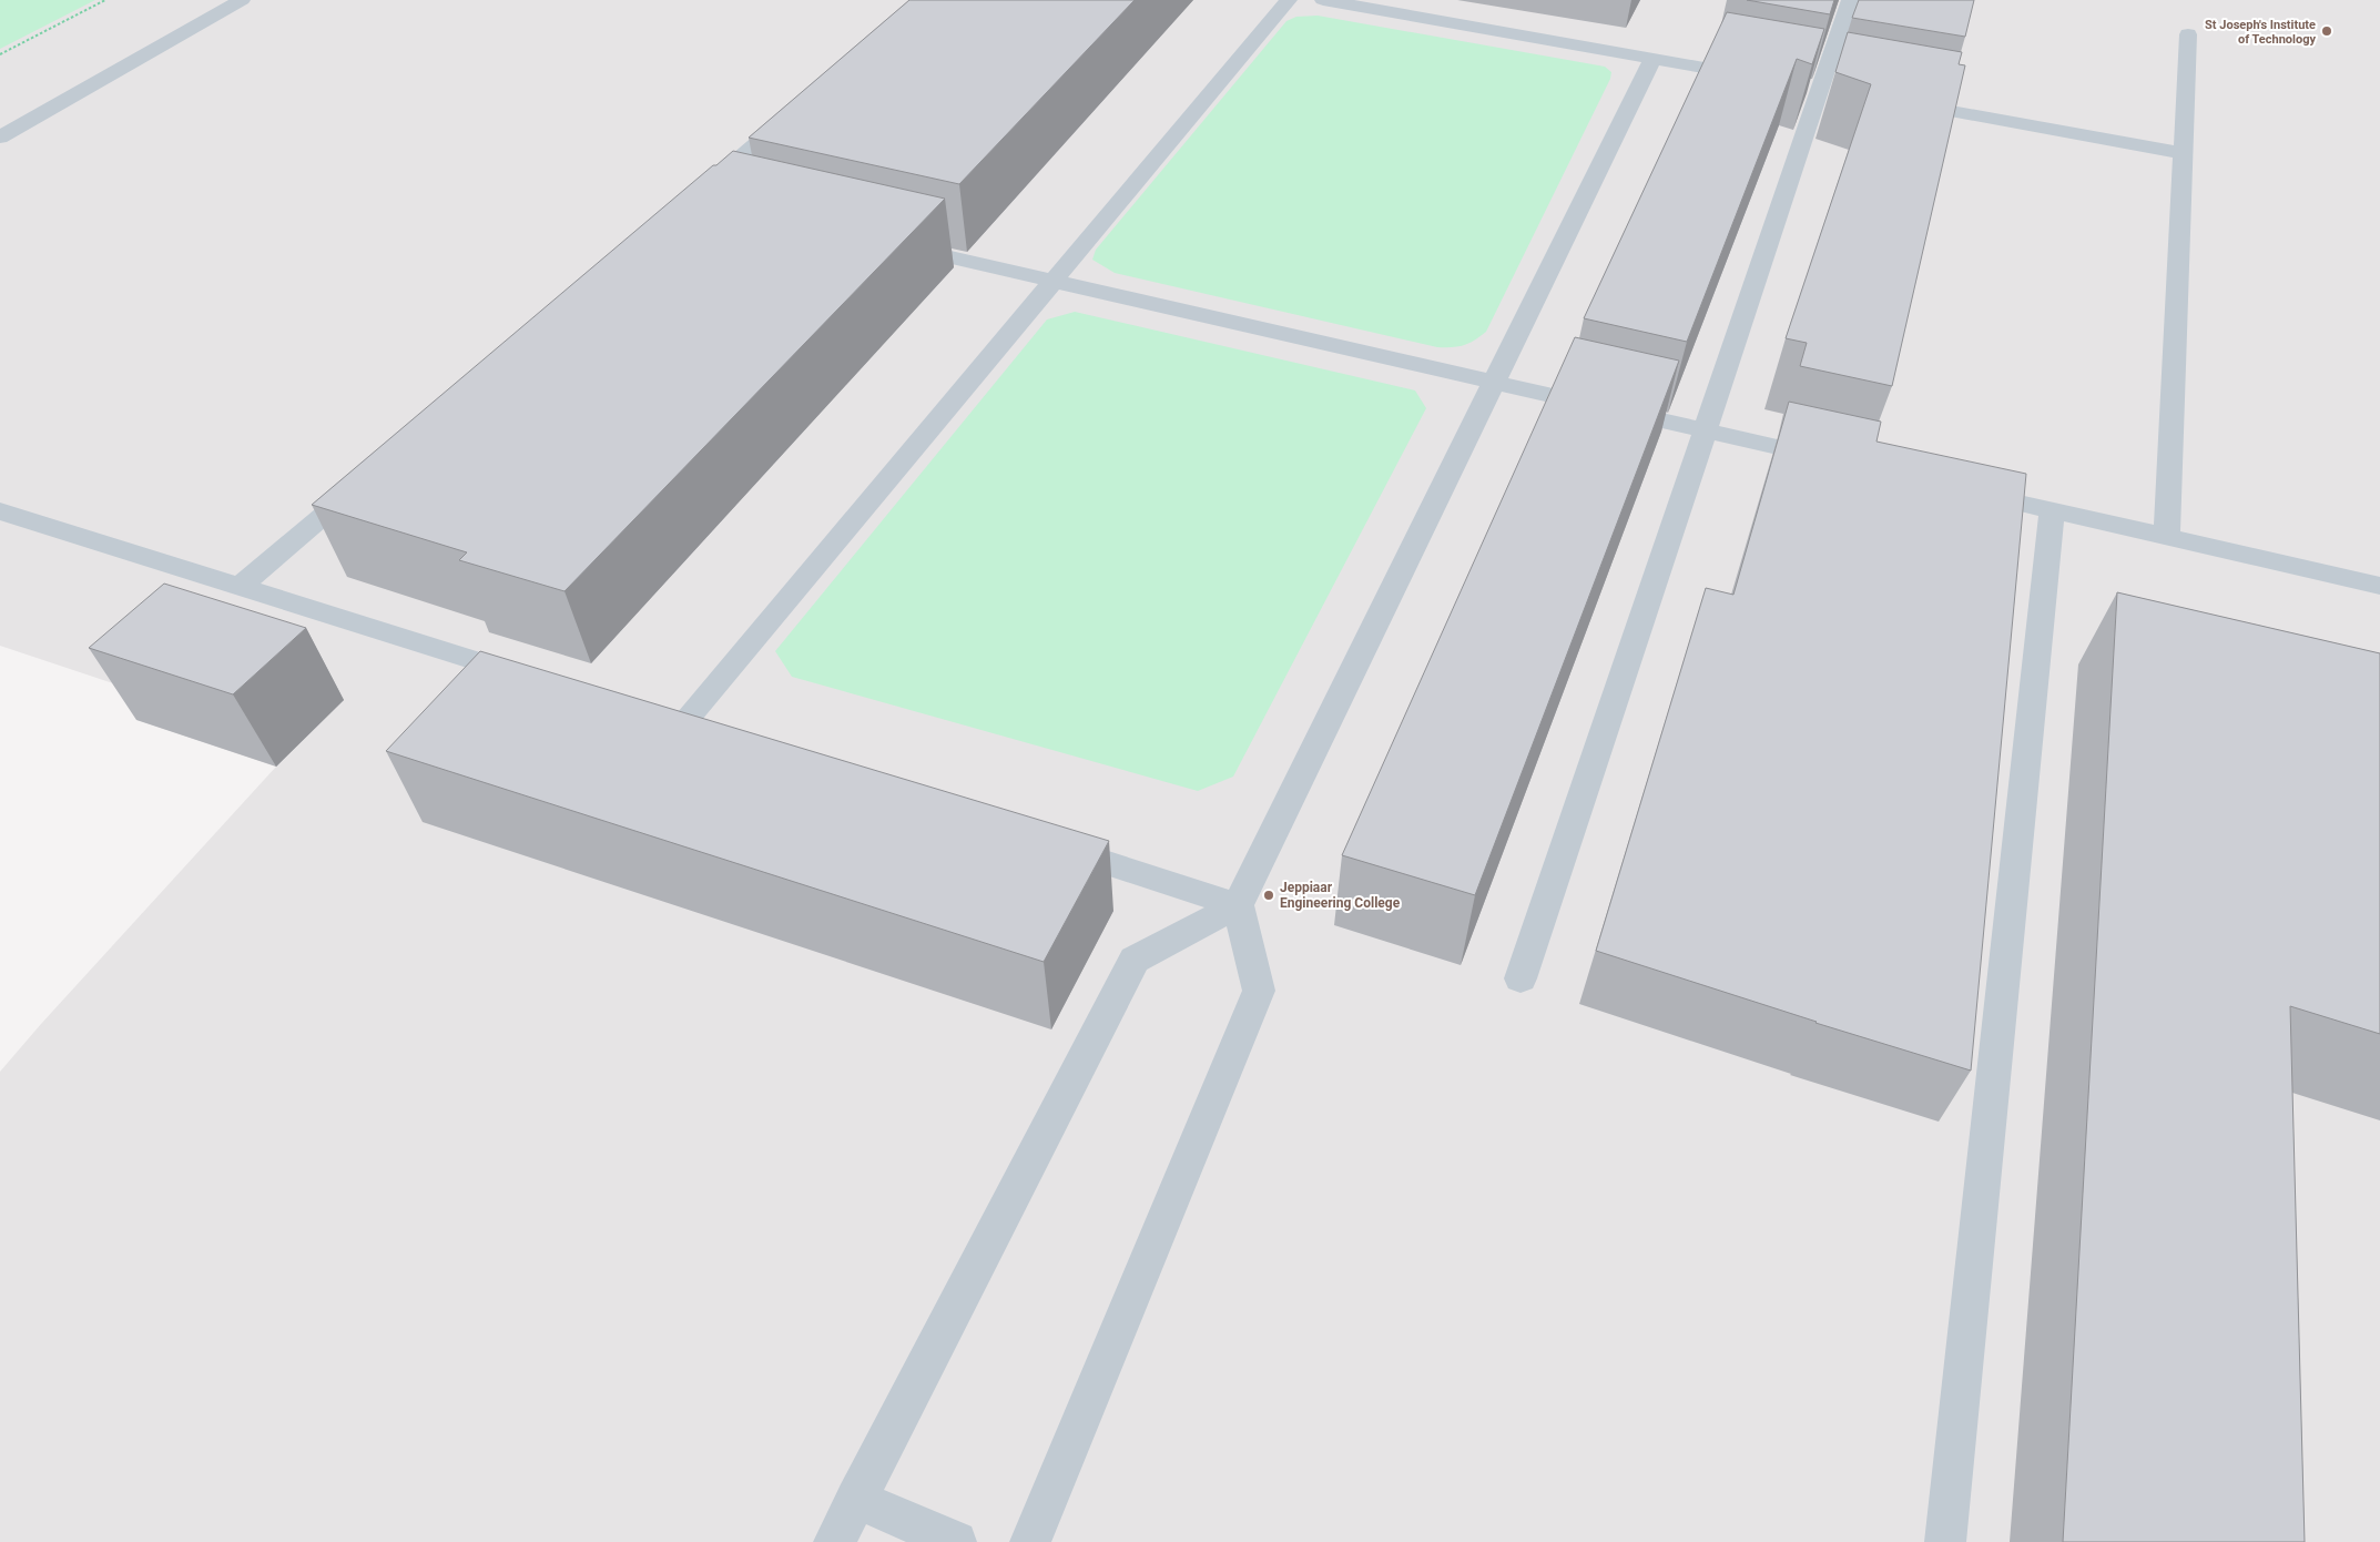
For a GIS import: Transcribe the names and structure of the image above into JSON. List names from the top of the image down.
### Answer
{
  "places": ["St Joseph's Institute of Technology", "Jeppiaar Engineering College"]
}
